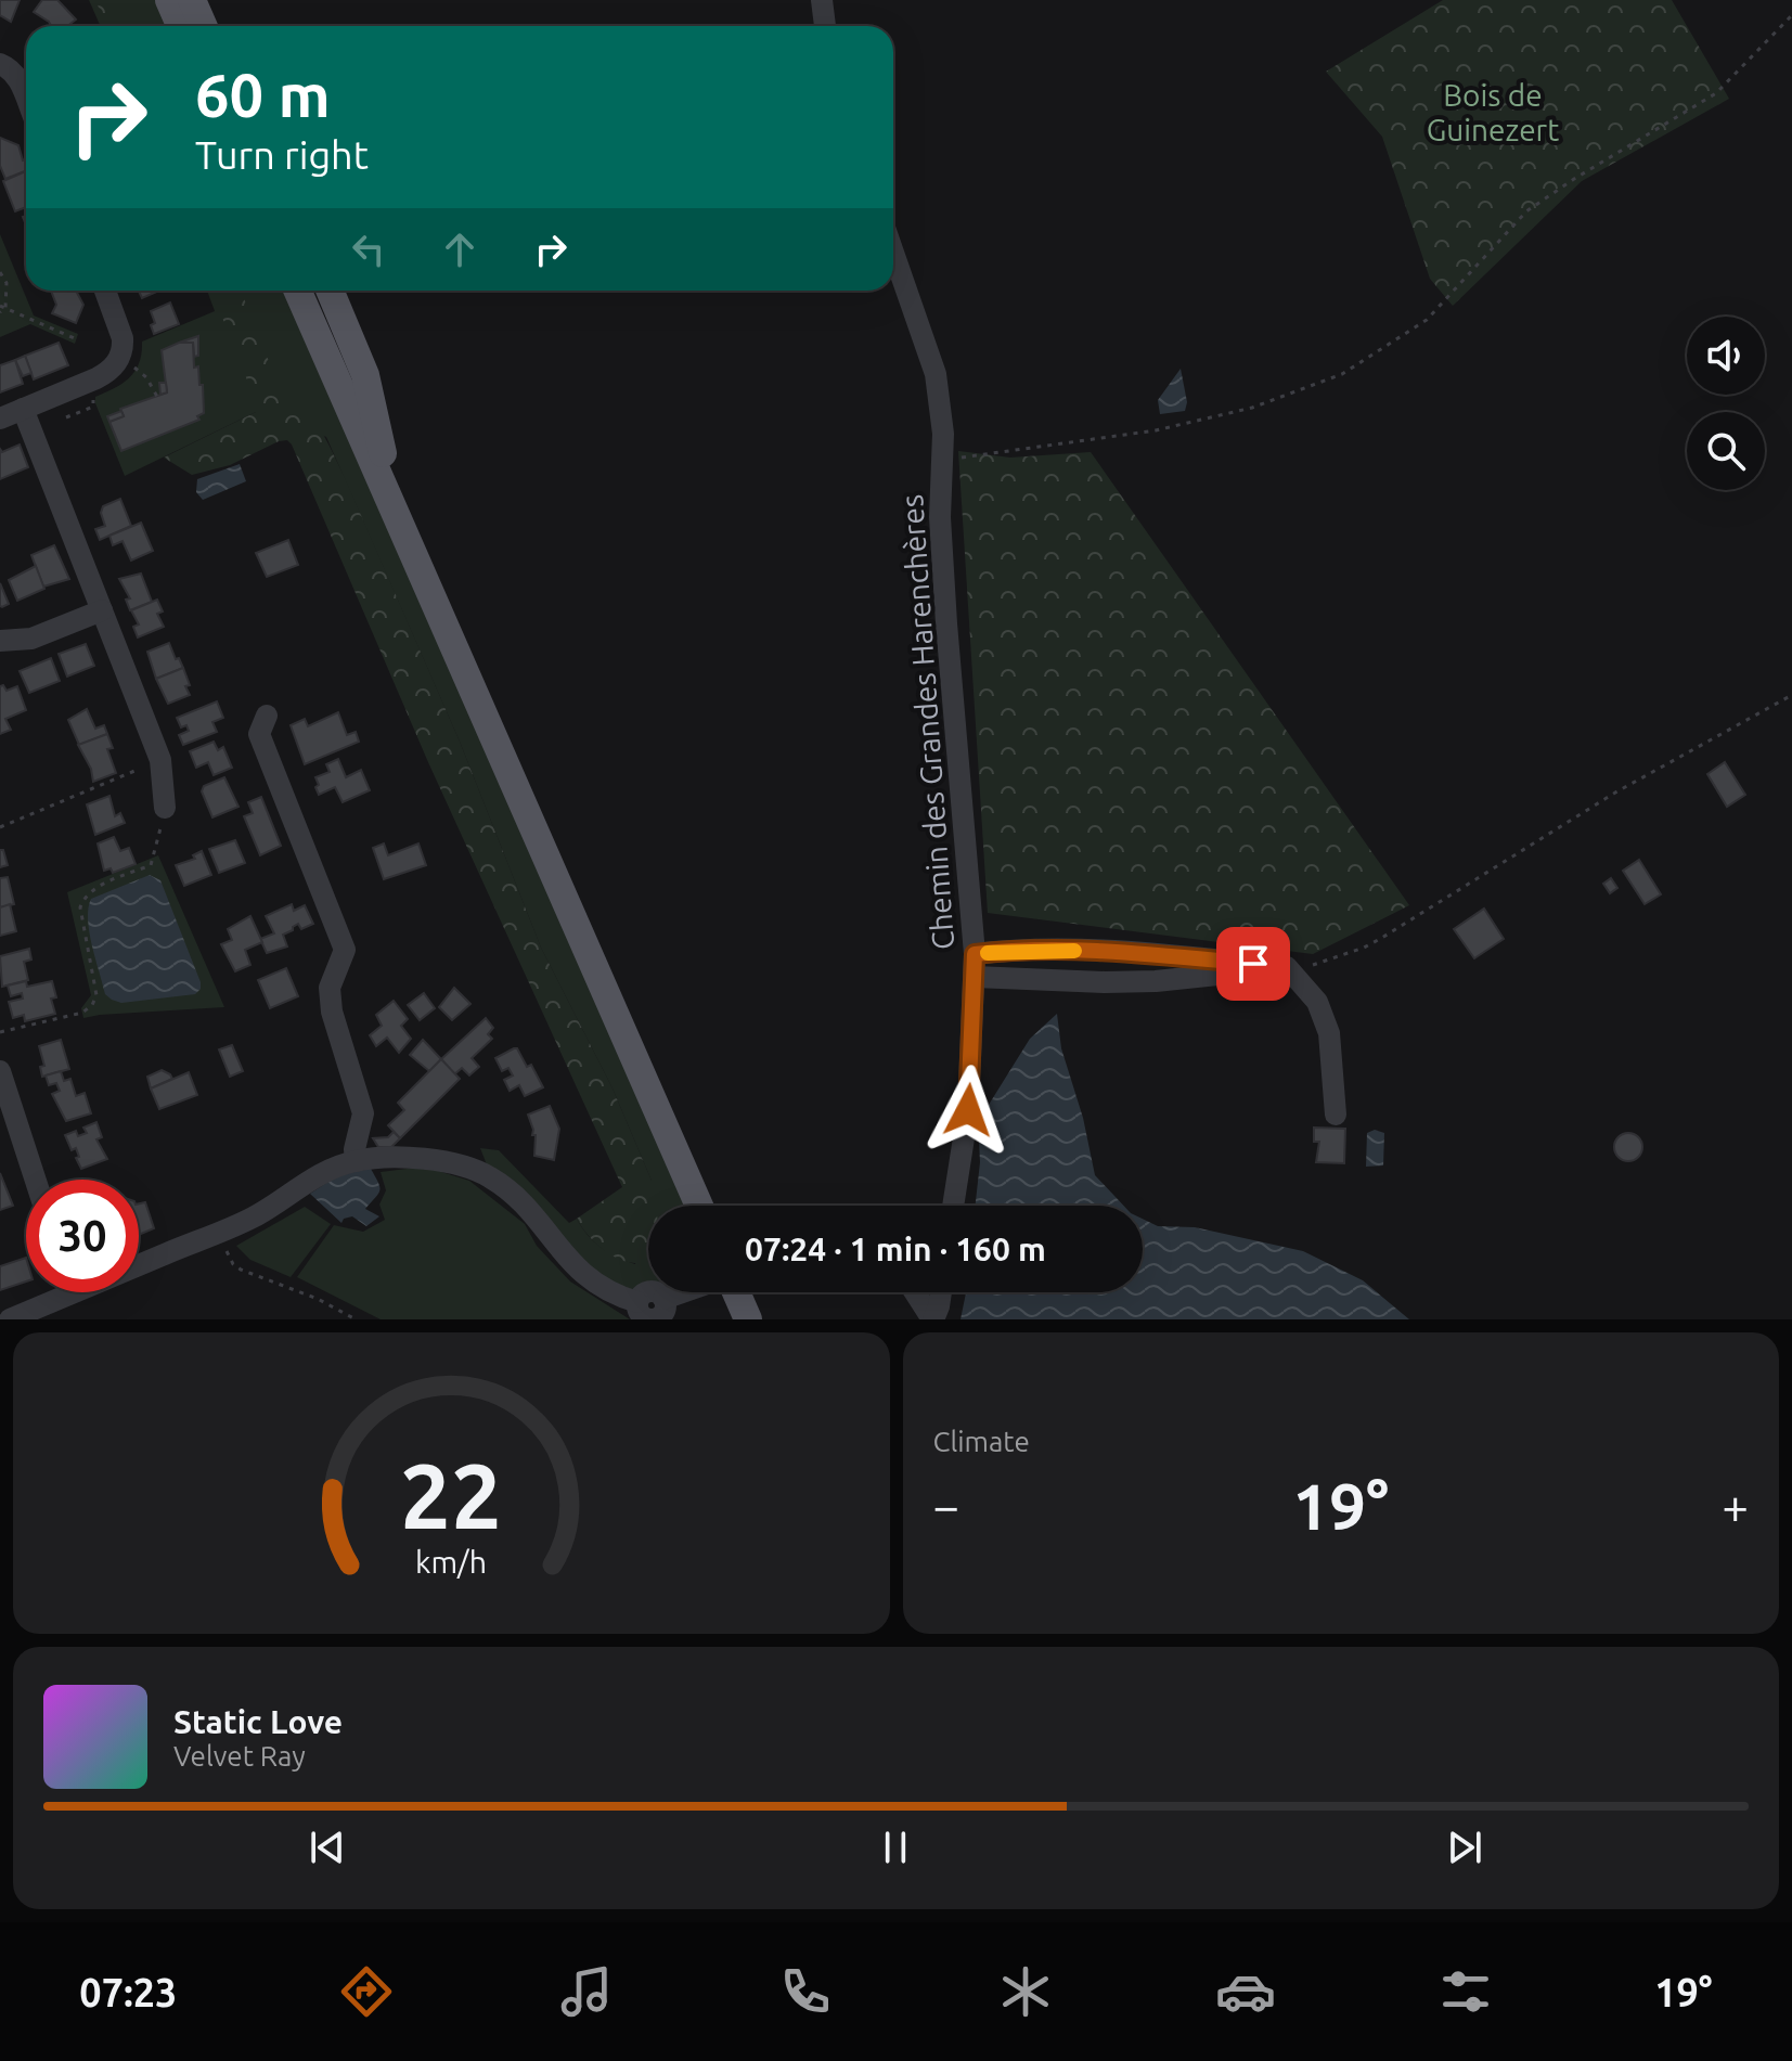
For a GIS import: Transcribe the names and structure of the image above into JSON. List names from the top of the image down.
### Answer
{
  "streets": {
    "street": ["Chemin des Grandes Harenchères"]
  },
  "parks": ["Bois de Guinezert"],
  "page": {
    "turn": ["60 m", "Turn right"],
    "limit": "30",
    "trip": "07:24 · 1 min · 160 m",
    "tile": "Climate",
    "heat": ["−", "19°", "+"],
    "song": ["Static Love", "Velvet Ray"],
    "tabs": ["07:23", "19°"],
    "gauge": ["22", "km/h"]
  }
}
